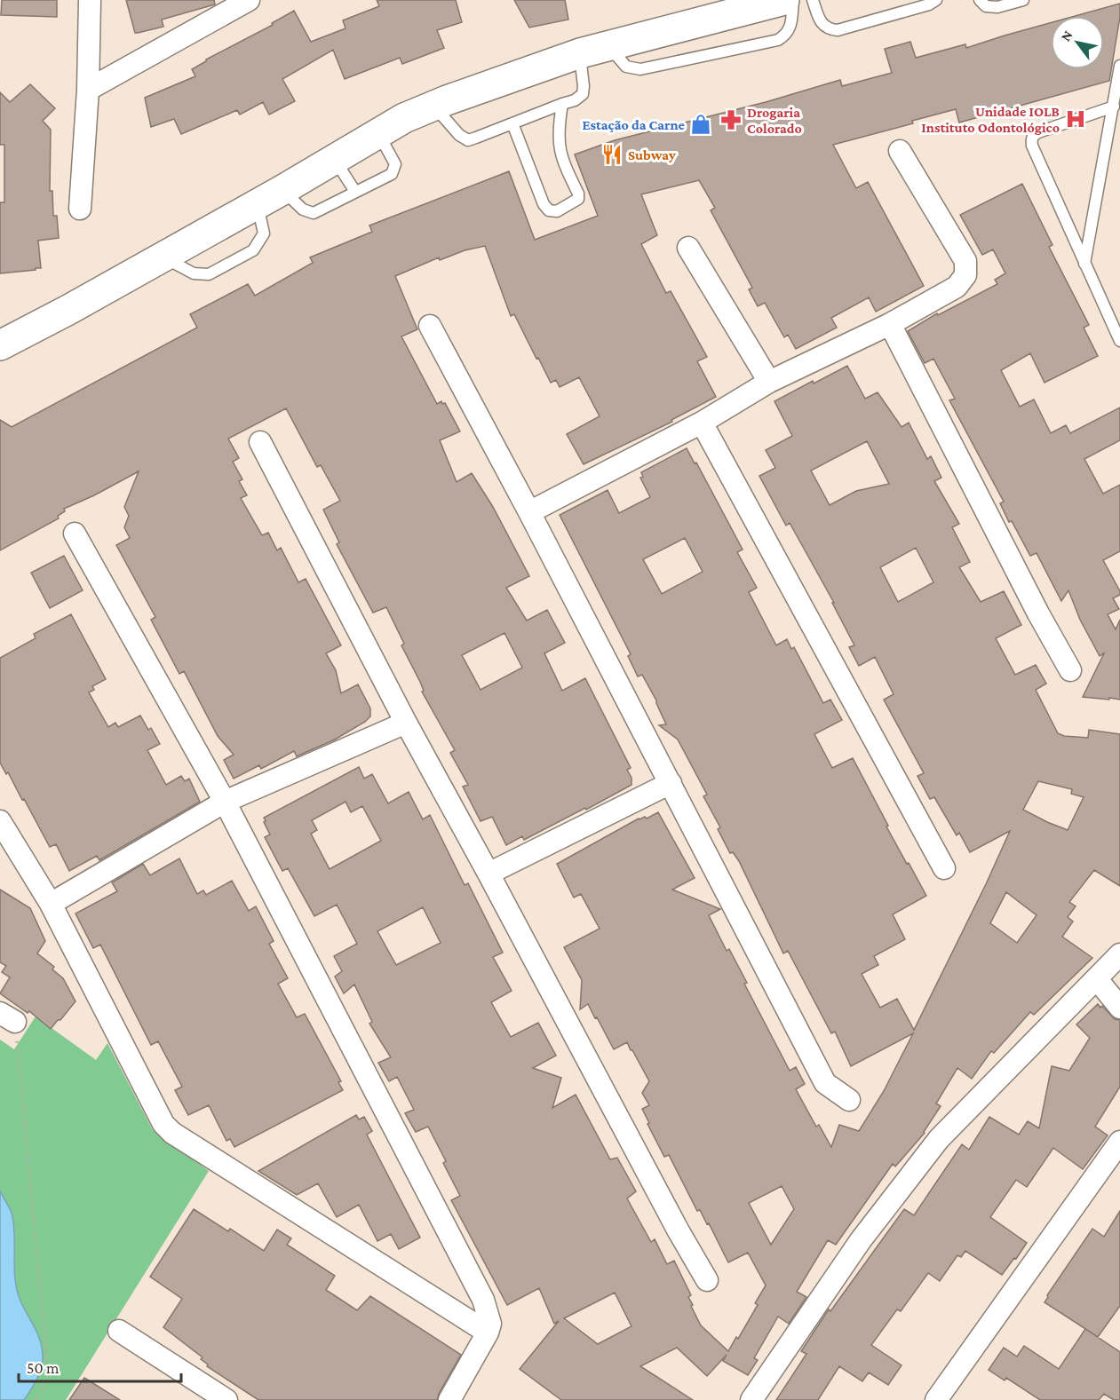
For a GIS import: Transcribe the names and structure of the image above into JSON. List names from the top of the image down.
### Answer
{
  "places": {
    "hospital": ["Unidade IOLB Instituto Odontológico"],
    "pharmacy": ["Drogaria Colorado"],
    "shop": ["Estação da Carne"],
    "restaurant": ["Subway"]
  },
  "scale_bar": "50 m",
  "north": "top left"
}
